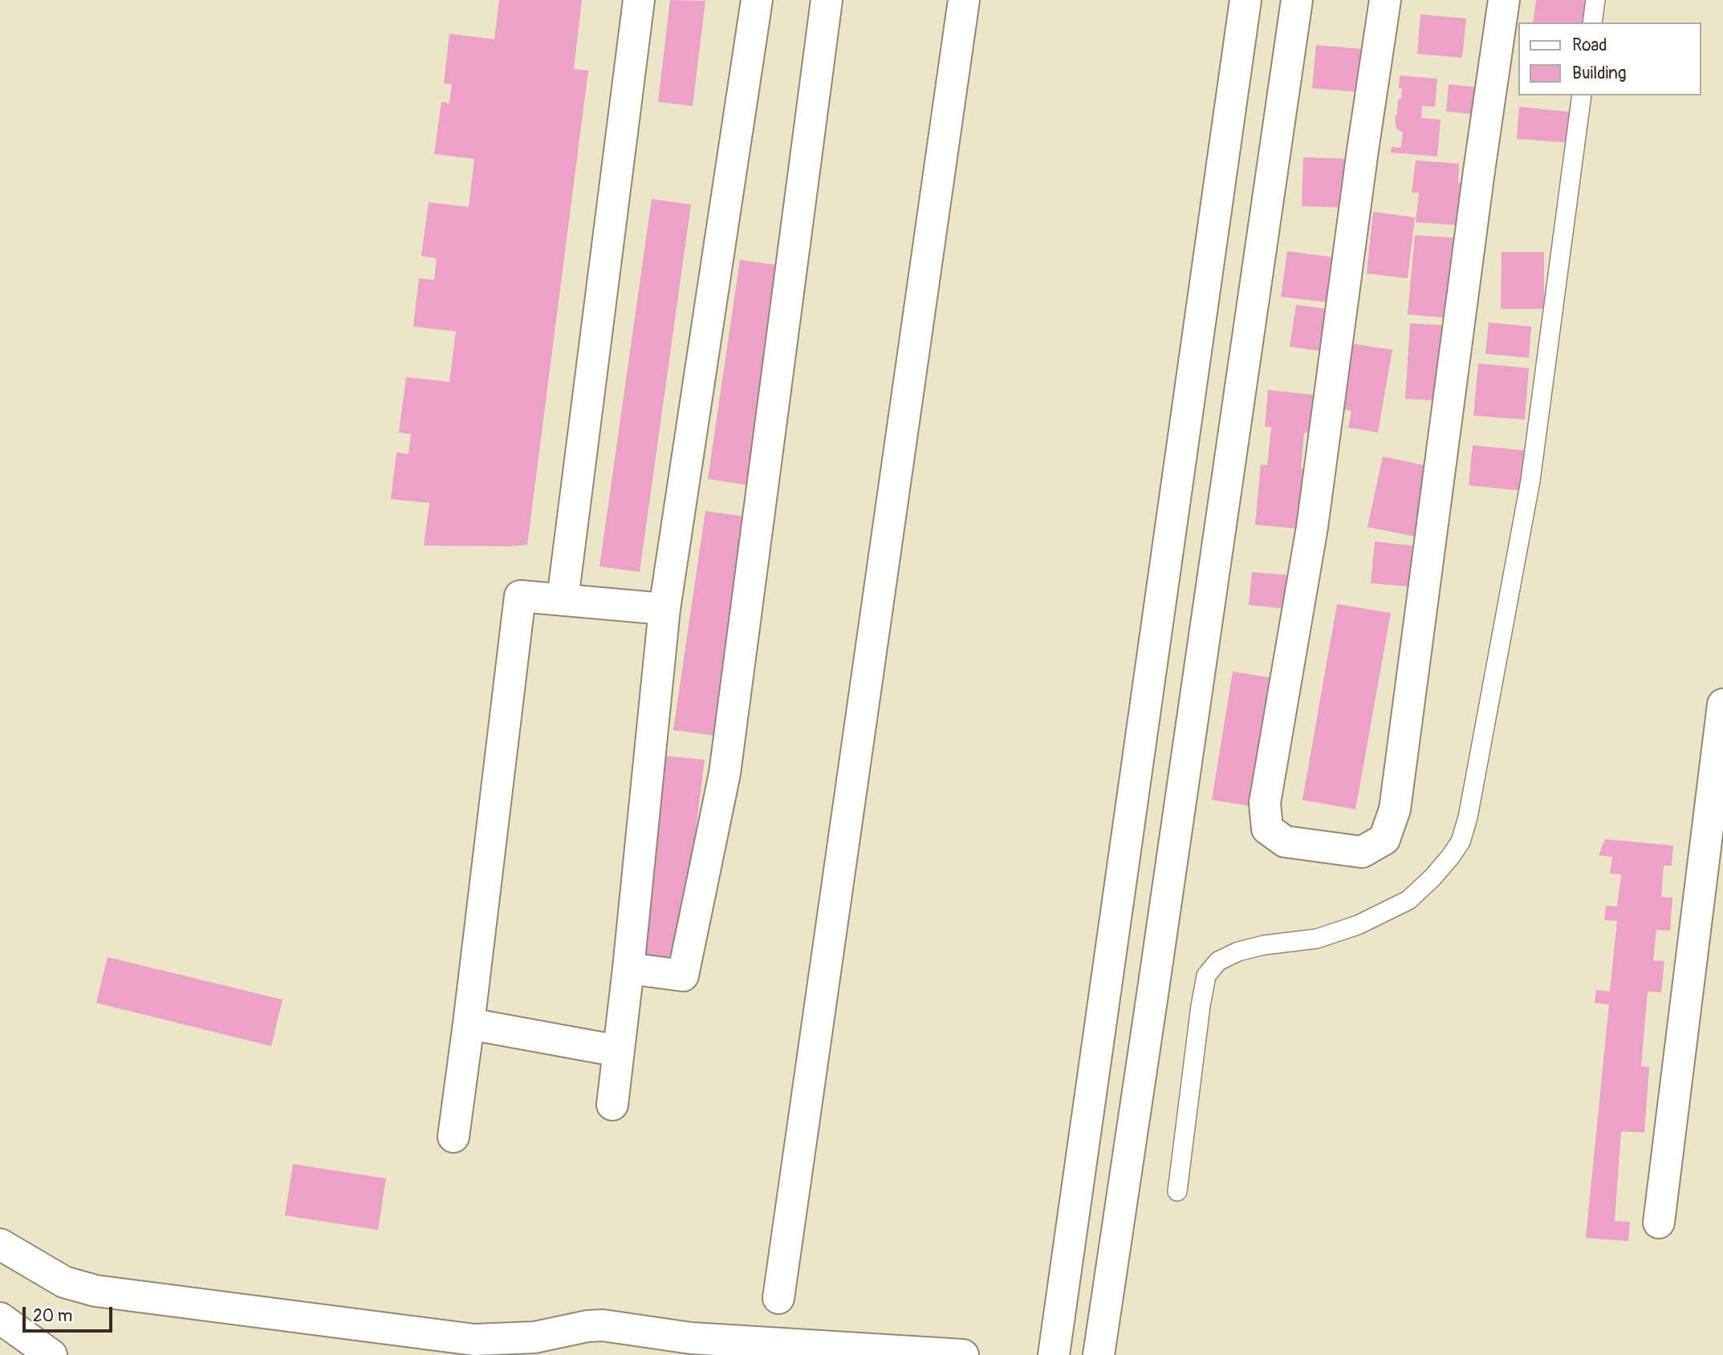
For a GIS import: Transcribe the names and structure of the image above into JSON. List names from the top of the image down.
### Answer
{
  "legend": ["Road", "Building"],
  "scale_bar": "20 m"
}
